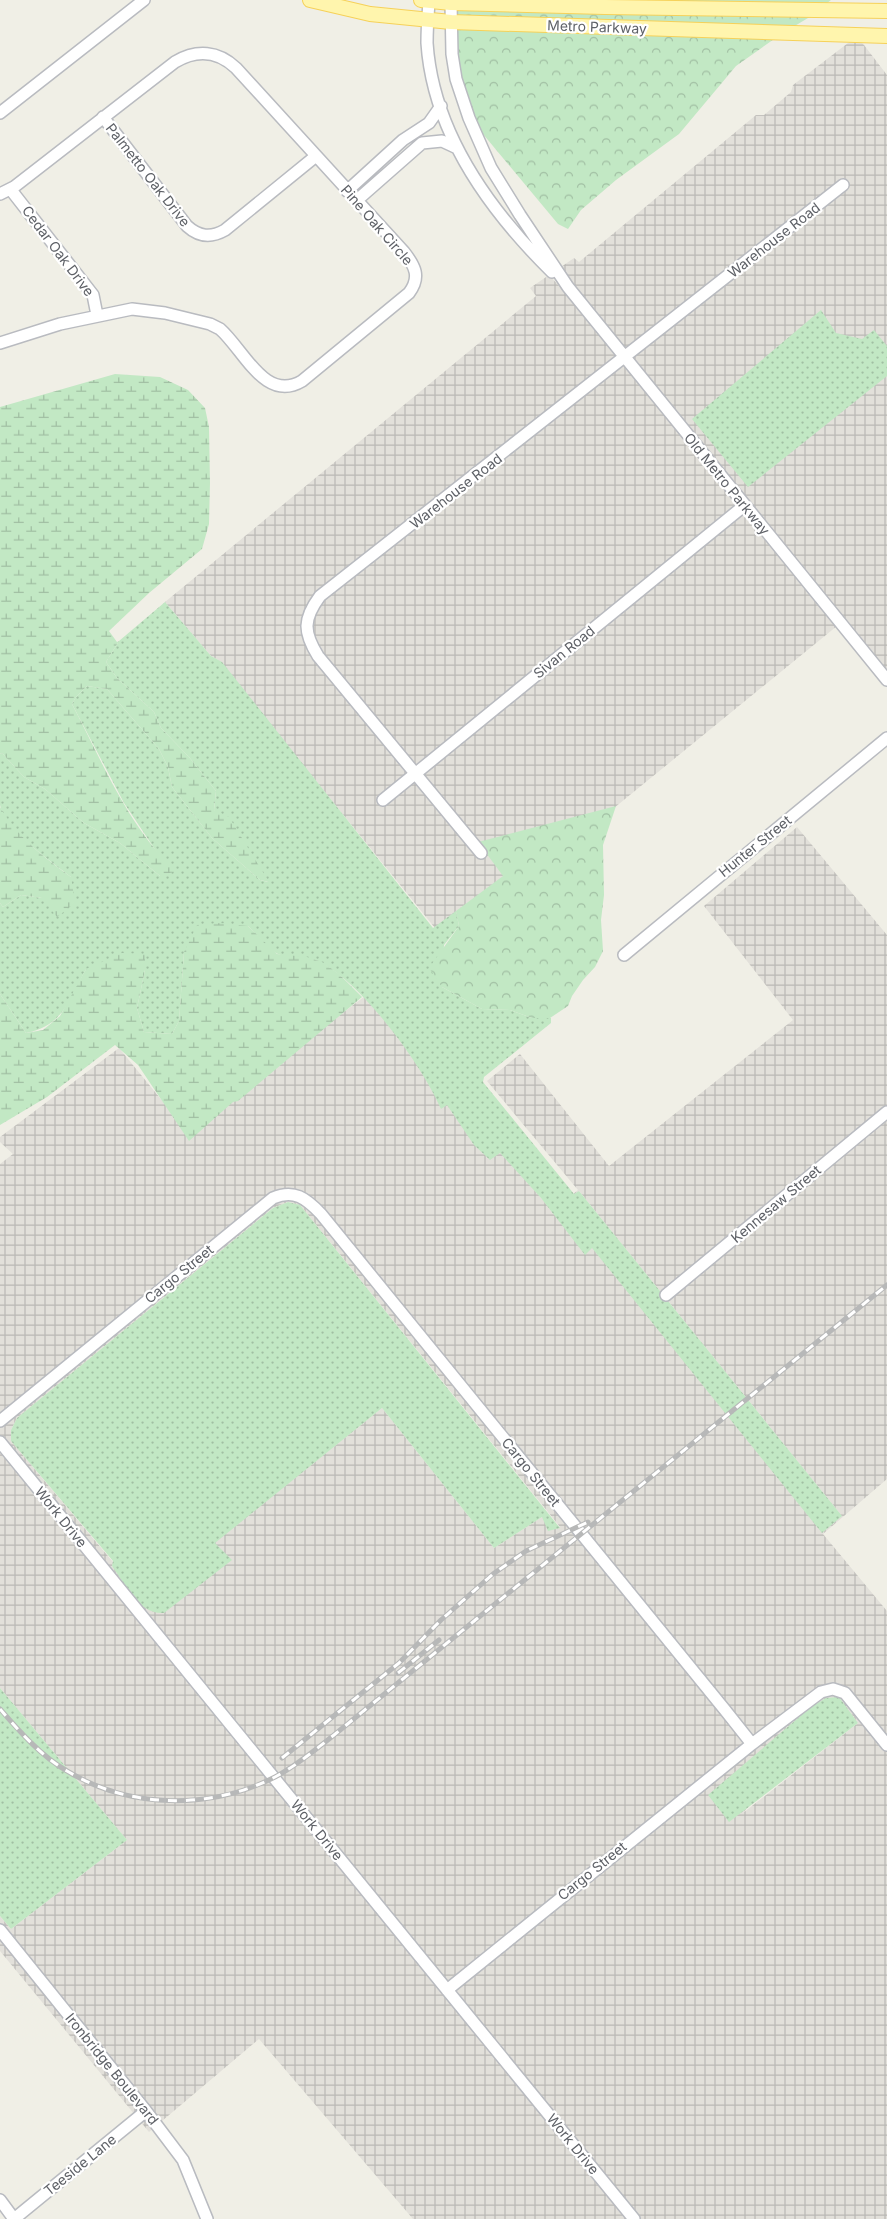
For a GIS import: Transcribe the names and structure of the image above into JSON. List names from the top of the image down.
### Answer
{
  "streets": {
    "main road": ["Metro Parkway"],
    "street": [
      "Palmetto Oak Drive",
      "Pine Oak Circle",
      "Warehouse Road",
      "Cedar Oak Drive",
      "Old Metro Parkway",
      "Sivan Road",
      "Hunter Street",
      "Kennesaw Street",
      "Cargo Street",
      "Work Drive",
      "Ironbridge Boulevard",
      "Teeside Lane"
    ]
  },
  "crossings": [
    ["Metro Parkway", "Old Metro Parkway"],
    ["Palmetto Oak Drive", "Pine Oak Circle"],
    ["Pine Oak Circle", "Cedar Oak Drive"],
    ["Warehouse Road", "Old Metro Parkway"],
    ["Warehouse Road", "Sivan Road"],
    ["Old Metro Parkway", "Sivan Road"],
    ["Cargo Street", "Work Drive"],
    ["Ironbridge Boulevard", "Teeside Lane"]
  ]
}
